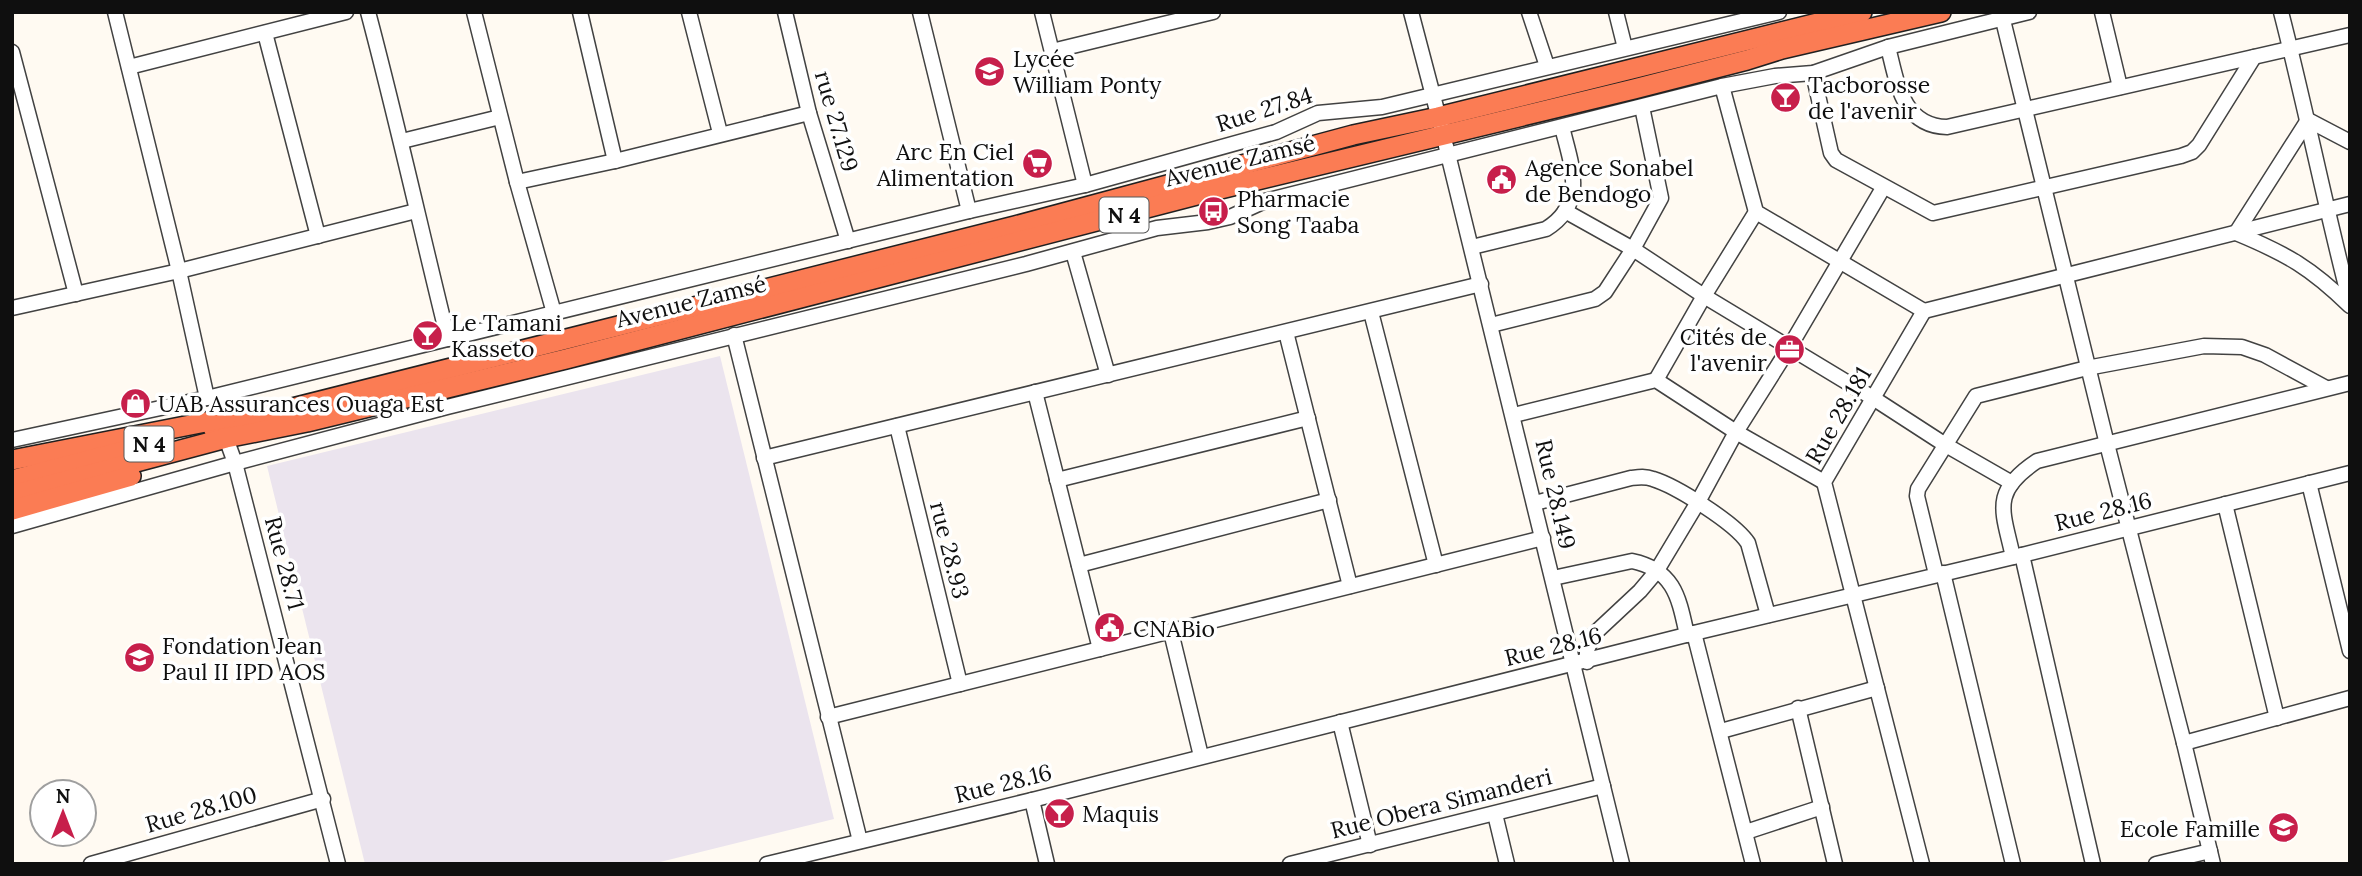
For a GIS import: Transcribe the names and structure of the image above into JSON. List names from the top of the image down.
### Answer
{
  "streets": {
    "highway": ["Avenue Zamsé", "N 4"],
    "street": [
      "Rue 27.84",
      "rue 27.129",
      "Rue 28.181",
      "Rue 28.149",
      "Rue 28.16",
      "rue 28.93",
      "Rue 28.71",
      "Rue Obera Simanderi",
      "Rue 28.100"
    ]
  },
  "crossings": [
    ["Rue 27.84", "rue 27.129"],
    ["Rue 27.84", "Rue 28.149"],
    ["Avenue Zamsé", "N 4"],
    ["Avenue Zamsé", "Rue 28.149"],
    ["N 4", "Rue 28.71"],
    ["Rue 28.181", "Rue 28.16"],
    ["Rue 28.149", "Rue 28.16"],
    ["Rue 28.149", "Rue Obera Simanderi"],
    ["Rue 28.71", "Rue 28.100"]
  ],
  "places": {
    "school or university": ["Lycée William Ponty", "Fondation Jean Paul II IPD AOS", "Ecole Famille"],
    "bar": ["Tacborosse de l'avenir", "Le Tamani Kasseto", "Maquis"],
    "supermarket": ["Arc En Ciel Alimentation"],
    "public building": ["Agence Sonabel de Bendogo", "CNABio"],
    "bus stop": ["Pharmacie Song Taaba"],
    "office": ["Cités de l'avenir"],
    "shop": ["UAB Assurances Ouaga Est"]
  },
  "north": "top"
}
